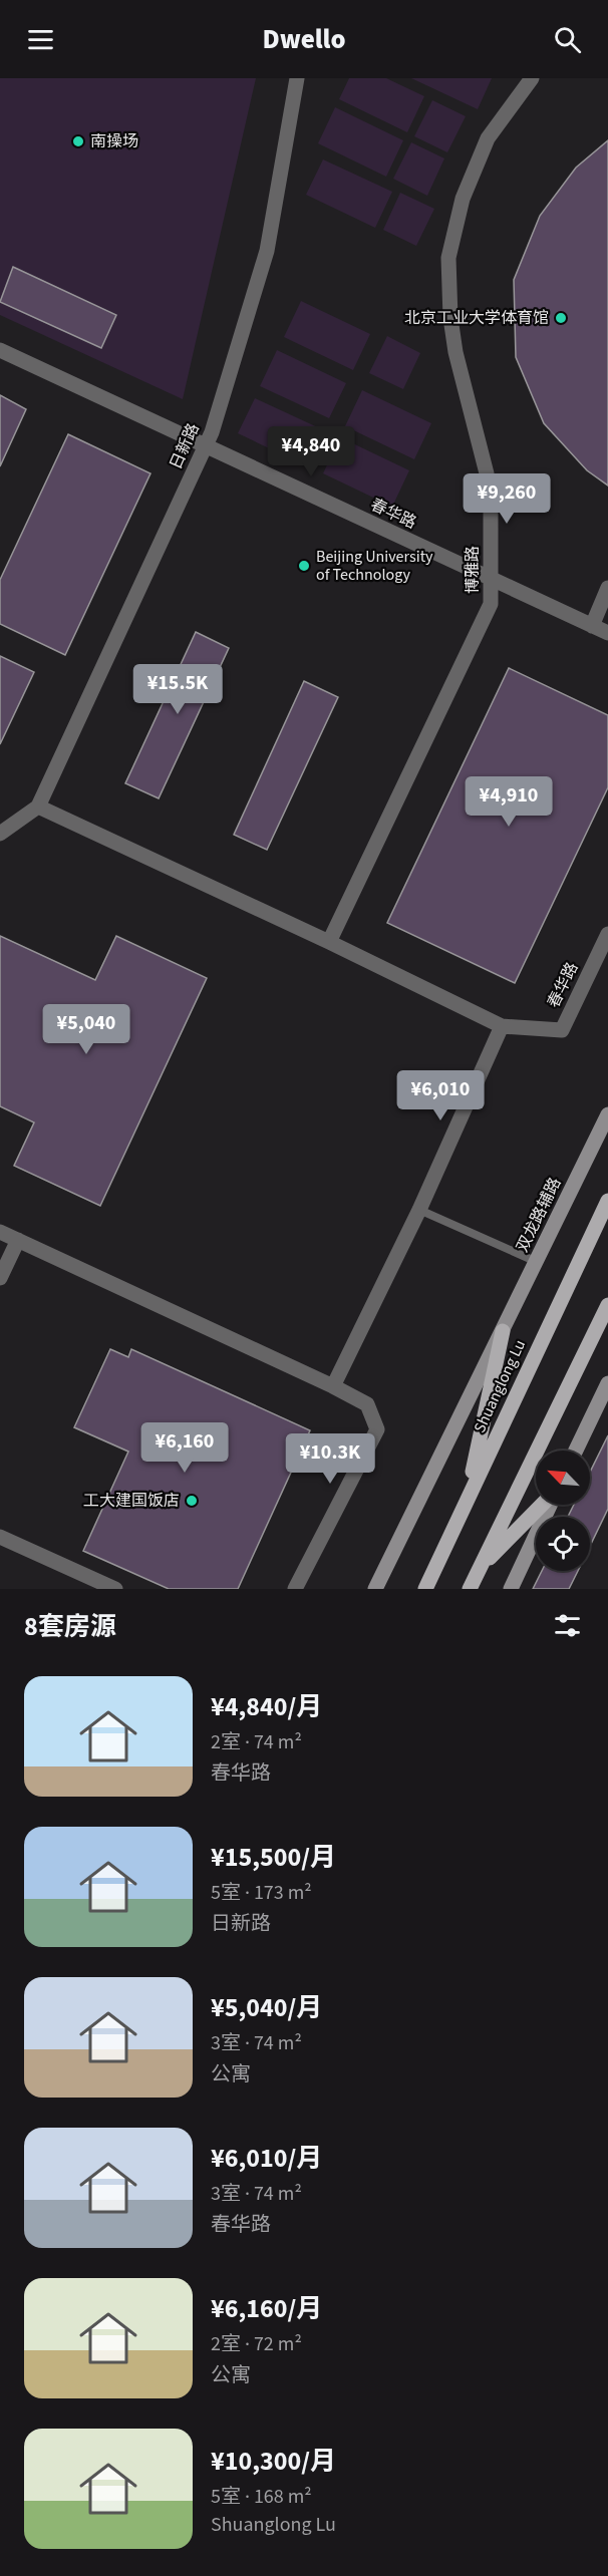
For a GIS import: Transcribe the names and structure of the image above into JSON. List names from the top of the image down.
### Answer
{
  "streets": {
    "main road": ["双龙路辅路", "Shuanglong Lu"],
    "street": ["日新路", "春华路", "博雅路"]
  },
  "crossings": [
    ["日新路", "春华路"],
    ["春华路", "博雅路"],
    ["双龙路辅路", "Shuanglong Lu"]
  ],
  "places": [
    "南操场",
    "北京工业大学体育馆",
    "Beijing University of Technology",
    "工大建国饭店"
  ],
  "north": "top left",
  "page": {
    "header": "Dwello",
    "price": [
      "¥4,840",
      "¥9,260",
      "¥15.5K",
      "¥4,910",
      "¥5,040",
      "¥6,010",
      "¥6,160",
      "¥10.3K"
    ],
    "heading": "8套房源",
    "list": [
      {
        "name": "¥4,840/月",
        "note": "2室 · 74 m² · 春华路"
      },
      {
        "name": "¥15,500/月",
        "note": "5室 · 173 m² · 日新路"
      },
      {
        "name": "¥5,040/月",
        "note": "3室 · 74 m² · 公寓"
      },
      {
        "name": "¥6,010/月",
        "note": "3室 · 74 m² · 春华路"
      },
      {
        "name": "¥6,160/月",
        "note": "2室 · 72 m² · 公寓"
      },
      {
        "name": "¥10,300/月",
        "note": "5室 · 168 m² · Shuanglong Lu"
      }
    ]
  }
}
